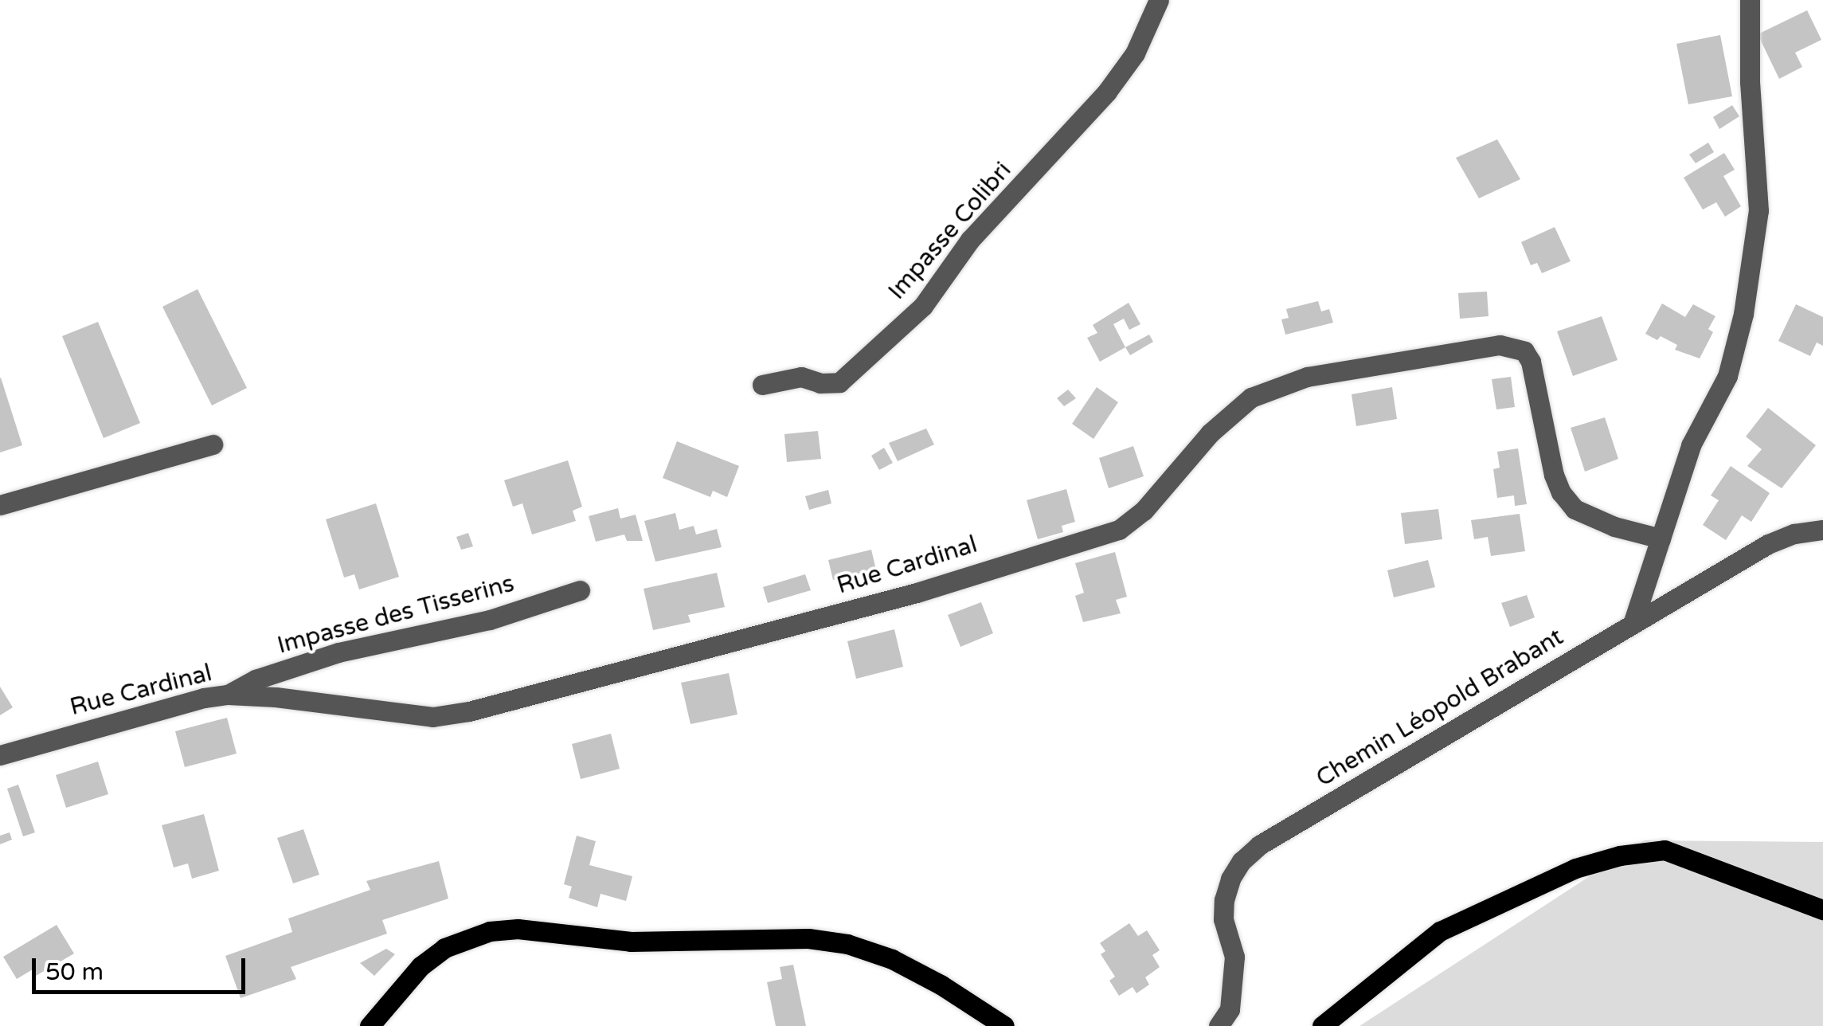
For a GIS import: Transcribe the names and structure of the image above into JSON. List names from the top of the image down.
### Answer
{
  "streets": {
    "street": [
      "Impasse Colibri",
      "Rue Cardinal",
      "Impasse des Tisserins",
      "Chemin Léopold Brabant"
    ]
  },
  "crossings": [
    ["Rue Cardinal", "Impasse des Tisserins"]
  ],
  "scale_bar": "50 m"
}
